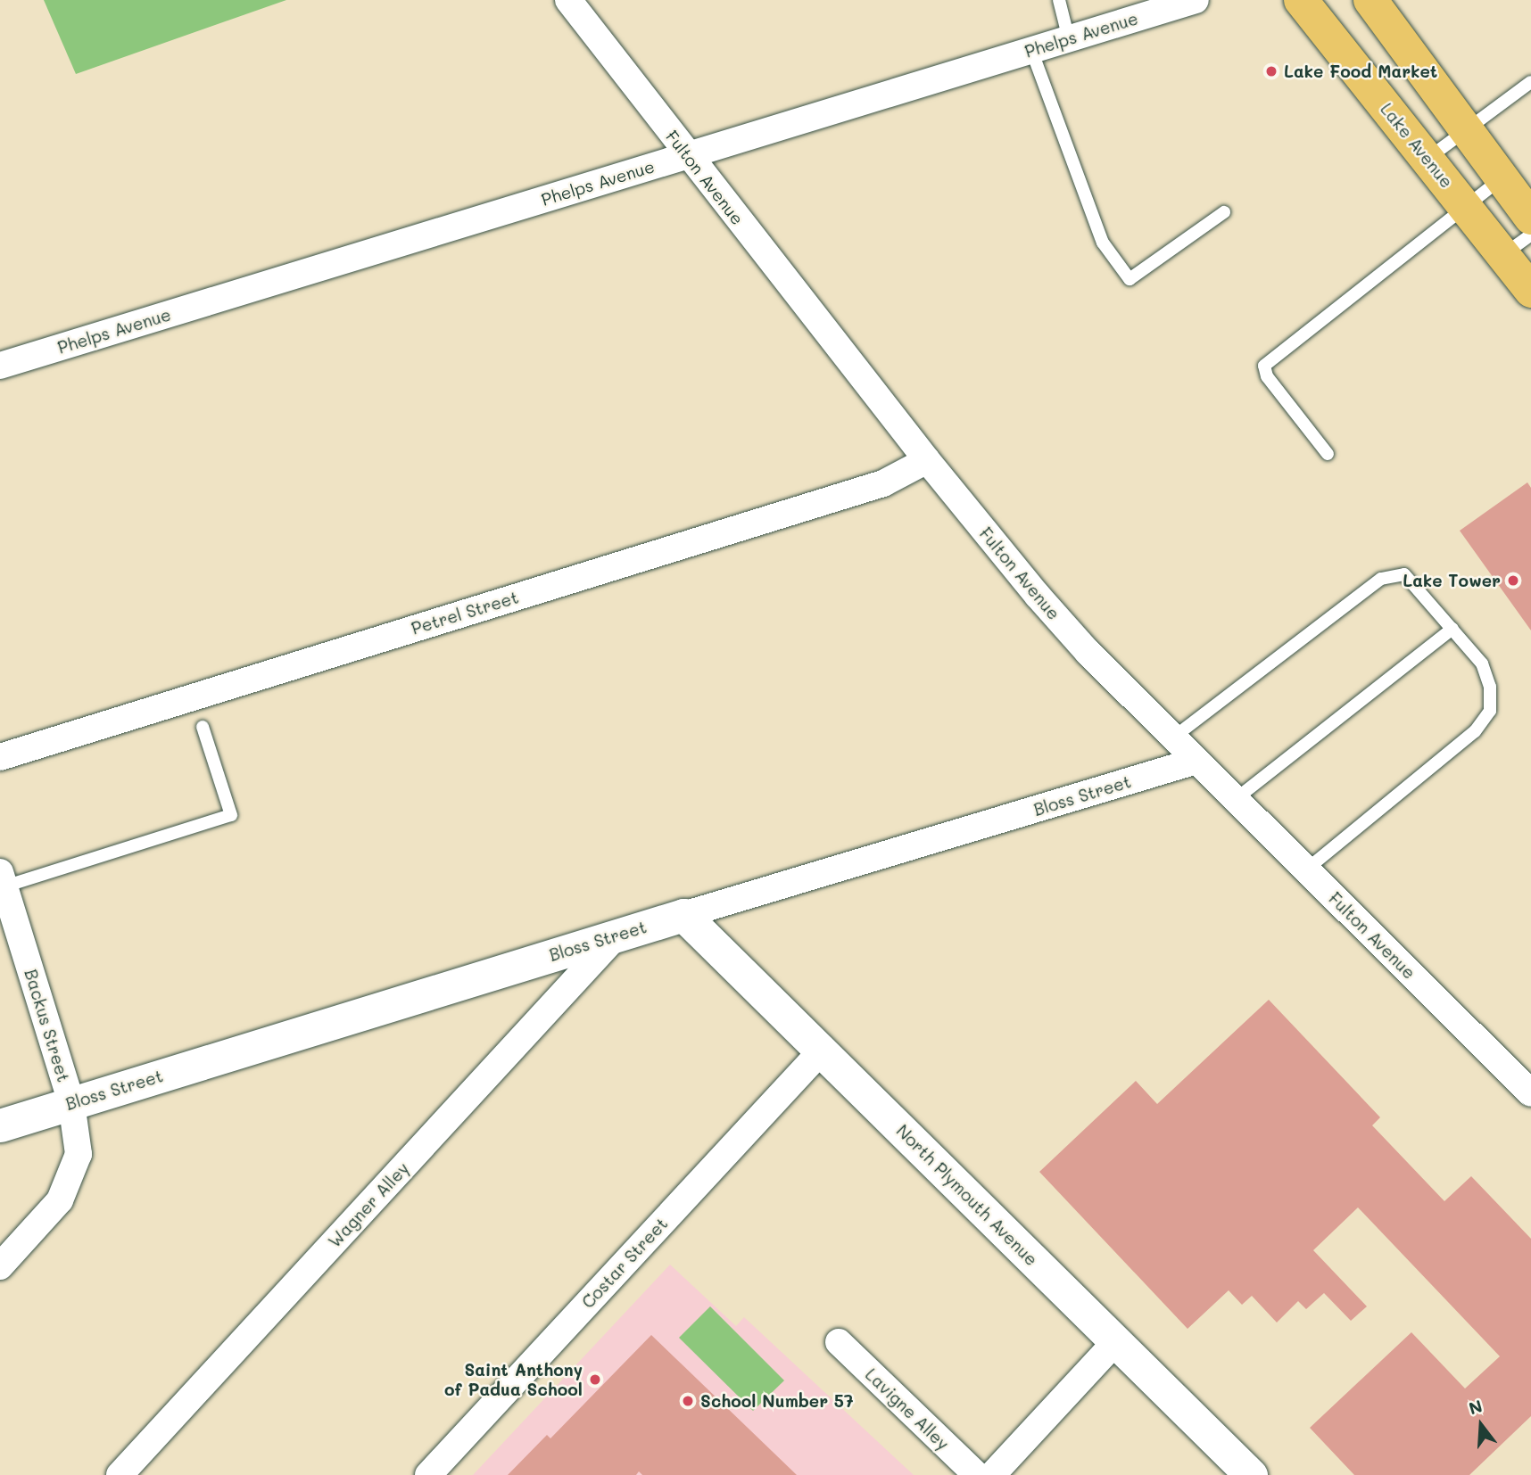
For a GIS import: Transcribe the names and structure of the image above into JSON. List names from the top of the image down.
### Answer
{
  "streets": {
    "main road": ["Lake Avenue"],
    "street": [
      "Phelps Avenue",
      "Fulton Avenue",
      "Petrel Street",
      "Bloss Street",
      "Backus Street",
      "North Plymouth Avenue",
      "Wagner Alley",
      "Costar Street",
      "Lavigne Alley"
    ]
  },
  "crossings": [
    ["Phelps Avenue", "Fulton Avenue"],
    ["Fulton Avenue", "Petrel Street"],
    ["Fulton Avenue", "Bloss Street"],
    ["Bloss Street", "Backus Street"],
    ["Bloss Street", "North Plymouth Avenue"],
    ["Bloss Street", "Wagner Alley"],
    ["North Plymouth Avenue", "Costar Street"]
  ],
  "places": [
    "Lake Food Market",
    "Lake Tower",
    "Saint Anthony of Padua School",
    "School Number 57"
  ],
  "north": "top"
}
